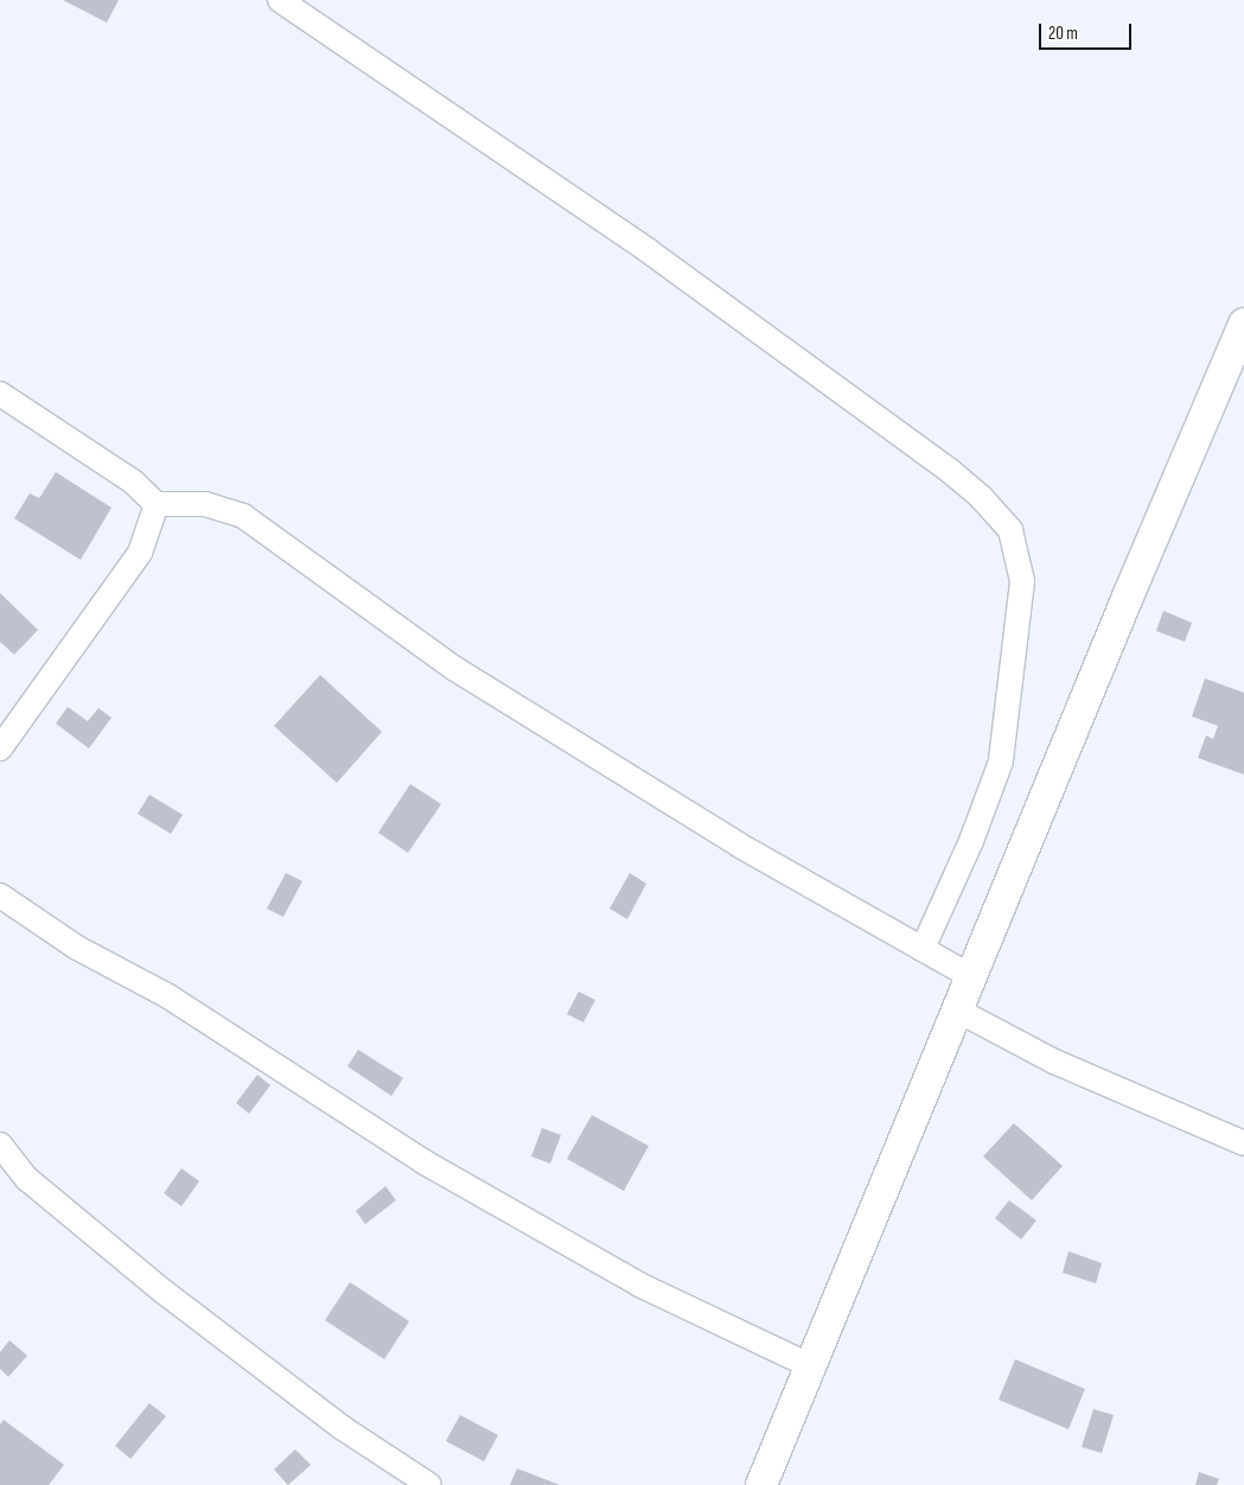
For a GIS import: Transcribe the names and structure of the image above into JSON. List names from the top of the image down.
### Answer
{
  "scale_bar": "20 m"
}
